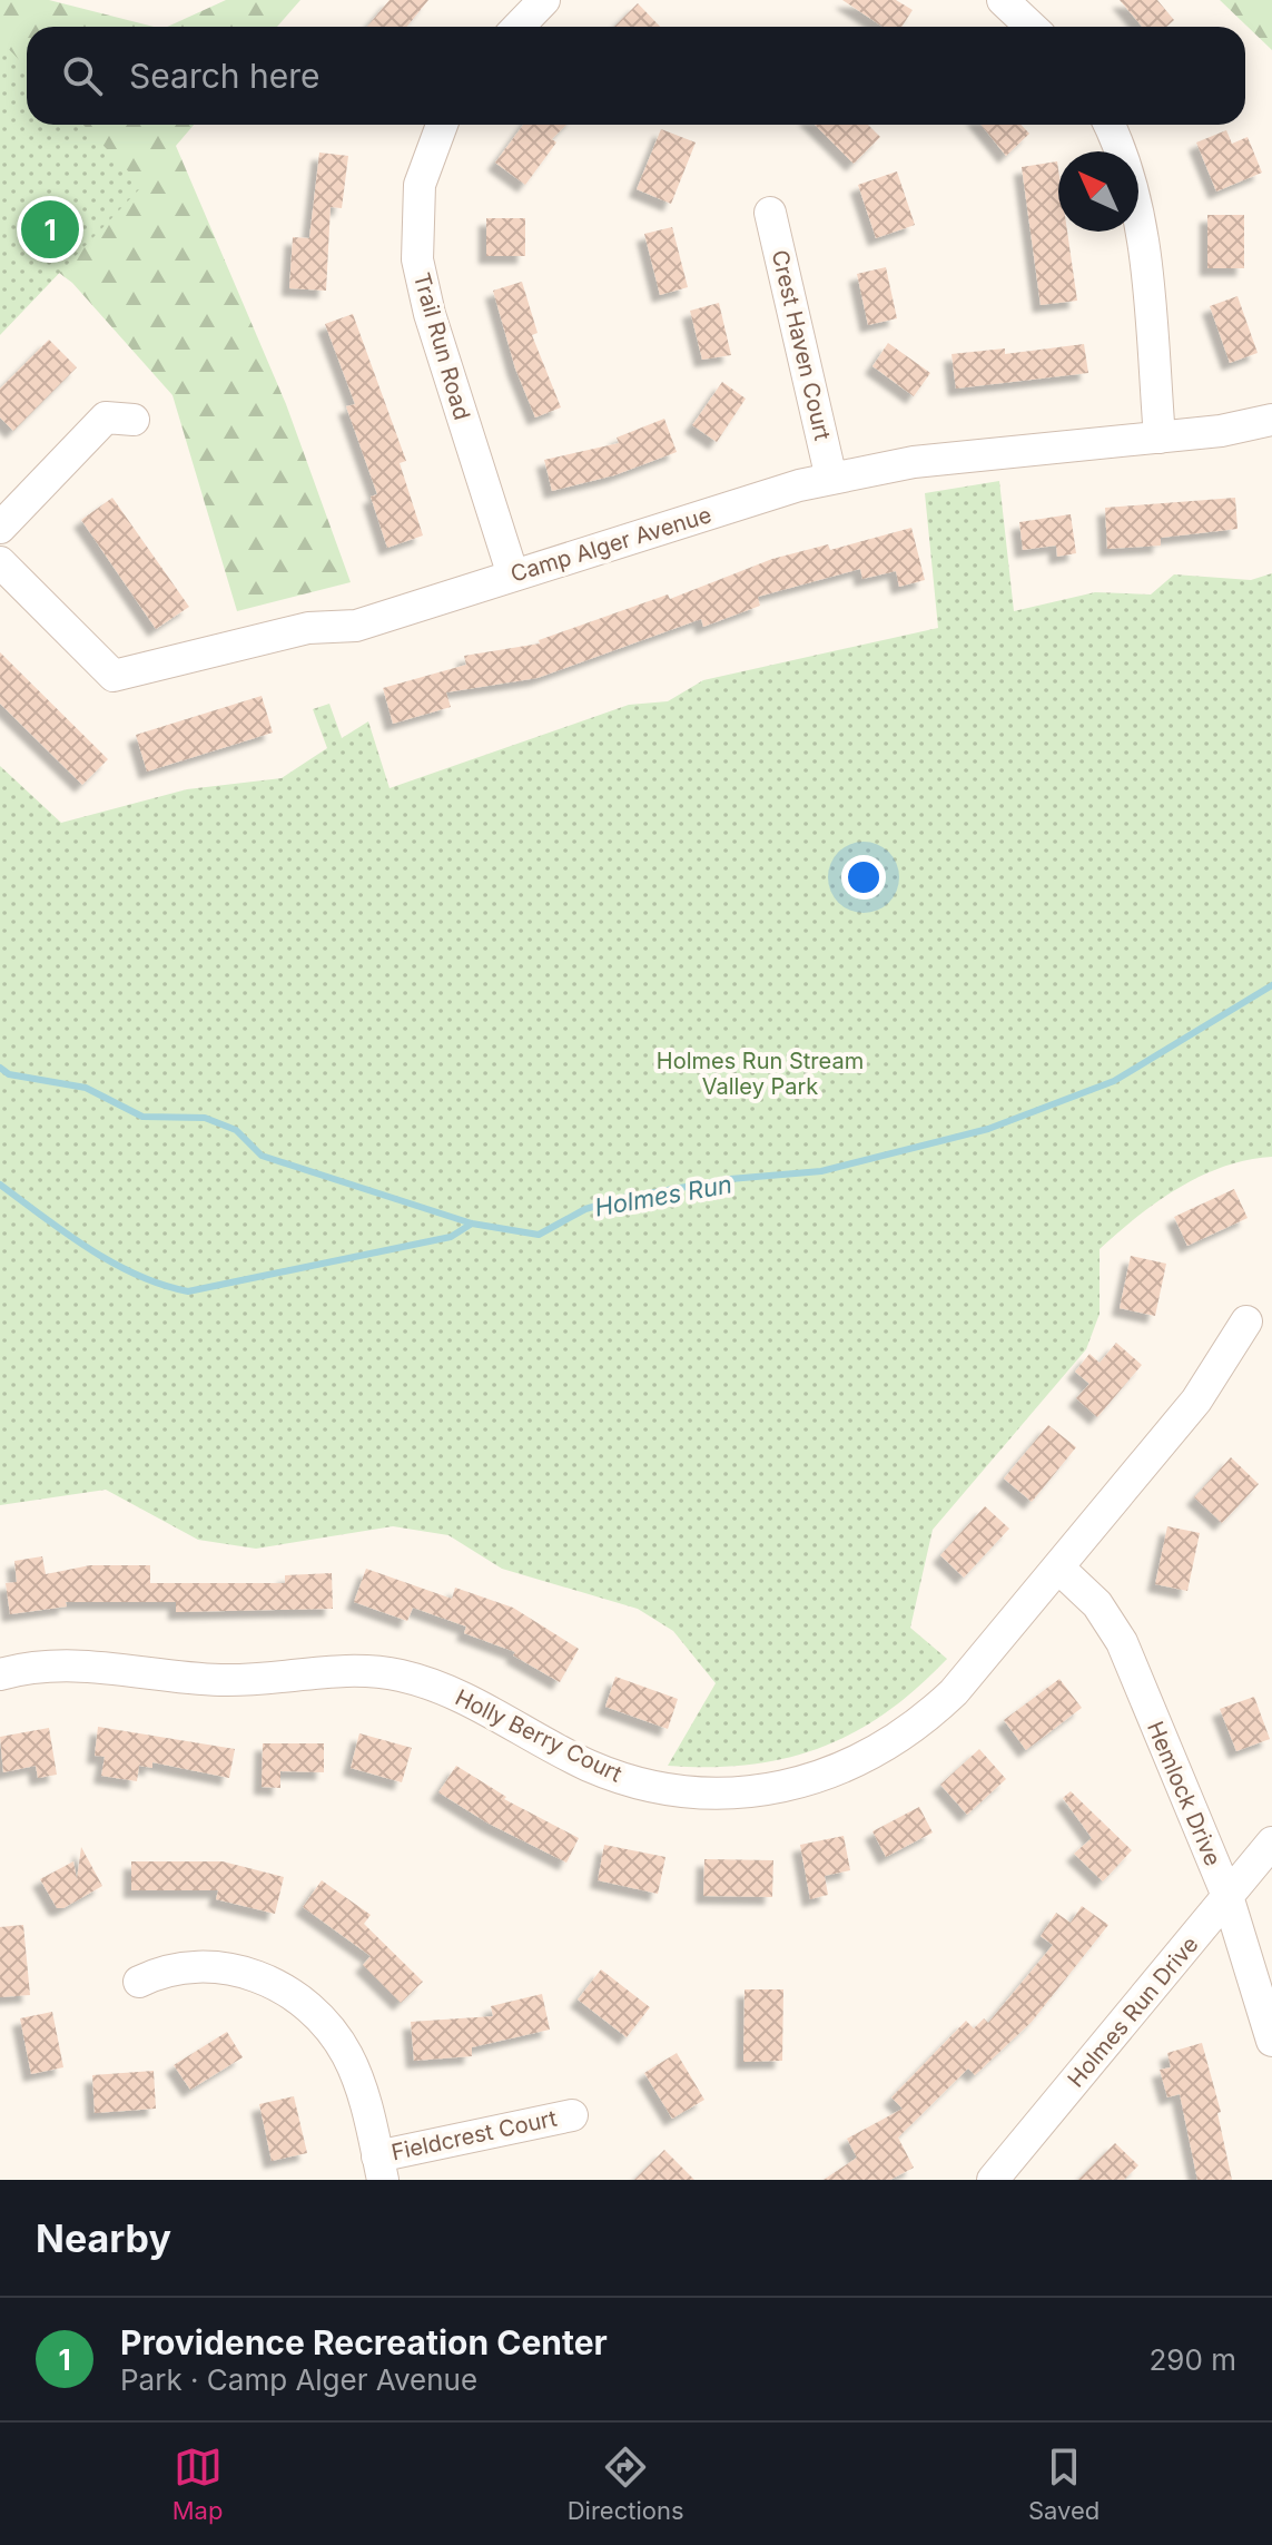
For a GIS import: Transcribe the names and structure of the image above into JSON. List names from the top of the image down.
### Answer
{
  "streets": {
    "street": [
      "Crest Haven Court",
      "Trail Run Road",
      "Camp Alger Avenue",
      "Holly Berry Court",
      "Hemlock Drive",
      "Holmes Run Drive",
      "Fieldcrest Court"
    ]
  },
  "crossings": [
    ["Crest Haven Court", "Camp Alger Avenue"],
    ["Trail Run Road", "Camp Alger Avenue"],
    ["Holly Berry Court", "Hemlock Drive"],
    ["Hemlock Drive", "Holmes Run Drive"]
  ],
  "water": ["Holmes Run"],
  "parks": ["Holmes Run Stream Valley Park"],
  "north": "top left",
  "page": {
    "search": "Search here",
    "pins": "1",
    "heading": "Nearby",
    "list": [
      {
        "mark": "1",
        "name": "Providence Recreation Center",
        "note": "Park · Camp Alger Avenue",
        "value": "290 m"
      }
    ],
    "nav": ["Map", "Directions", "Saved"]
  }
}
